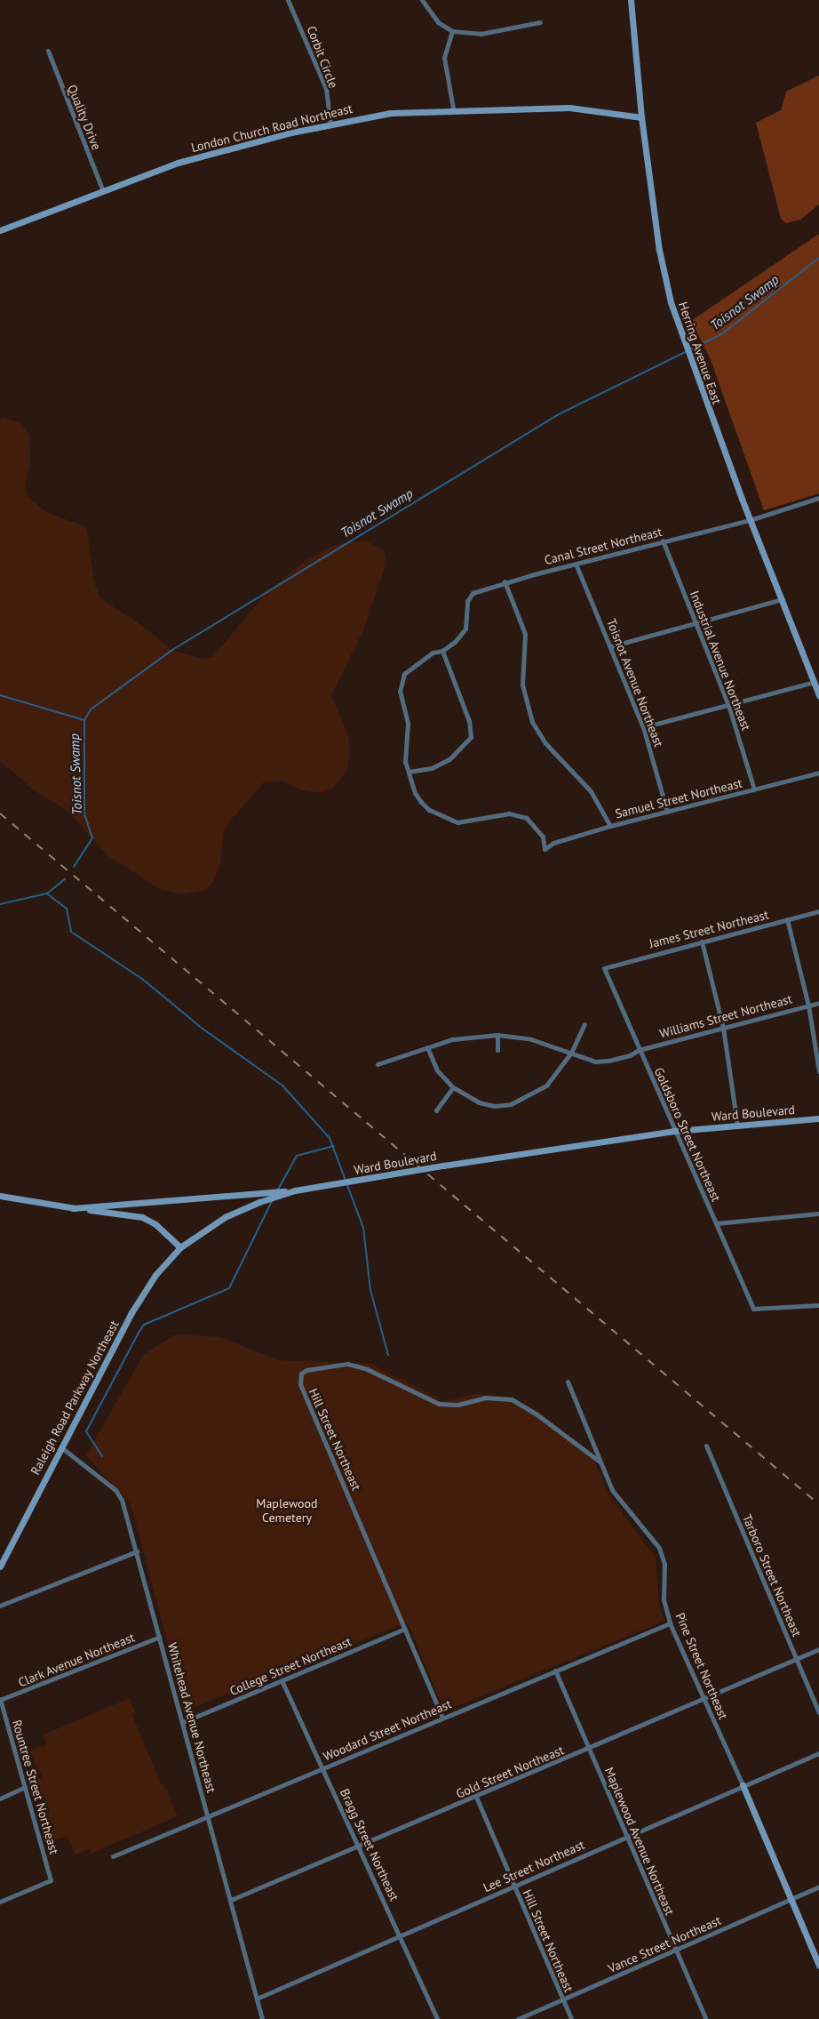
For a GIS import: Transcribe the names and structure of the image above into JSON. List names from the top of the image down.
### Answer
{
  "streets": {
    "main road": [
      "London Church Road Northeast",
      "Herring Avenue East",
      "Ward Boulevard",
      "Raleigh Road Parkway Northeast",
      "Pine Street Northeast"
    ],
    "street": [
      "Corbit Circle",
      "Quality Drive",
      "Canal Street Northeast",
      "Industrial Avenue Northeast",
      "Toisnot Avenue Northeast",
      "Samuel Street Northeast",
      "James Street Northeast",
      "Williams Street Northeast",
      "Goldsboro Street Northeast",
      "Hill Street Northeast",
      "Tarboro Street Northeast",
      "Clark Avenue Northeast",
      "College Street Northeast",
      "Whitehead Avenue Northeast",
      "Woodard Street Northeast",
      "Gold Street Northeast",
      "Rountree Street Northeast",
      "Maplewood Avenue Northeast",
      "Bragg Street Northeast",
      "Lee Street Northeast",
      "Vance Street Northeast"
    ]
  },
  "crossings": [
    ["Corbit Circle", "London Church Road Northeast"],
    ["Quality Drive", "London Church Road Northeast"],
    ["London Church Road Northeast", "Herring Avenue East"],
    ["Herring Avenue East", "Canal Street Northeast"],
    ["Canal Street Northeast", "Industrial Avenue Northeast"],
    ["Canal Street Northeast", "Toisnot Avenue Northeast"],
    ["Industrial Avenue Northeast", "Samuel Street Northeast"],
    ["Toisnot Avenue Northeast", "Samuel Street Northeast"],
    ["James Street Northeast", "Goldsboro Street Northeast"],
    ["Williams Street Northeast", "Goldsboro Street Northeast"],
    ["Ward Boulevard", "Goldsboro Street Northeast"],
    ["Ward Boulevard", "Raleigh Road Parkway Northeast"],
    ["Raleigh Road Parkway Northeast", "Whitehead Avenue Northeast"],
    ["Hill Street Northeast", "College Street Northeast"],
    ["Hill Street Northeast", "Pine Street Northeast"],
    ["Hill Street Northeast", "Woodard Street Northeast"],
    ["Hill Street Northeast", "Gold Street Northeast"],
    ["Hill Street Northeast", "Lee Street Northeast"],
    ["Hill Street Northeast", "Vance Street Northeast"],
    ["Tarboro Street Northeast", "Gold Street Northeast"],
    ["Clark Avenue Northeast", "Whitehead Avenue Northeast"],
    ["Clark Avenue Northeast", "Rountree Street Northeast"],
    ["College Street Northeast", "Whitehead Avenue Northeast"],
    ["College Street Northeast", "Bragg Street Northeast"],
    ["Pine Street Northeast", "Woodard Street Northeast"],
    ["Pine Street Northeast", "Gold Street Northeast"],
    ["Pine Street Northeast", "Lee Street Northeast"],
    ["Pine Street Northeast", "Vance Street Northeast"],
    ["Whitehead Avenue Northeast", "Woodard Street Northeast"],
    ["Whitehead Avenue Northeast", "Gold Street Northeast"],
    ["Whitehead Avenue Northeast", "Lee Street Northeast"],
    ["Woodard Street Northeast", "Maplewood Avenue Northeast"],
    ["Woodard Street Northeast", "Bragg Street Northeast"],
    ["Gold Street Northeast", "Maplewood Avenue Northeast"],
    ["Gold Street Northeast", "Bragg Street Northeast"],
    ["Maplewood Avenue Northeast", "Lee Street Northeast"],
    ["Maplewood Avenue Northeast", "Vance Street Northeast"],
    ["Bragg Street Northeast", "Lee Street Northeast"]
  ],
  "water": ["Toisnot Swamp"],
  "parks": ["Maplewood Cemetery"]
}
